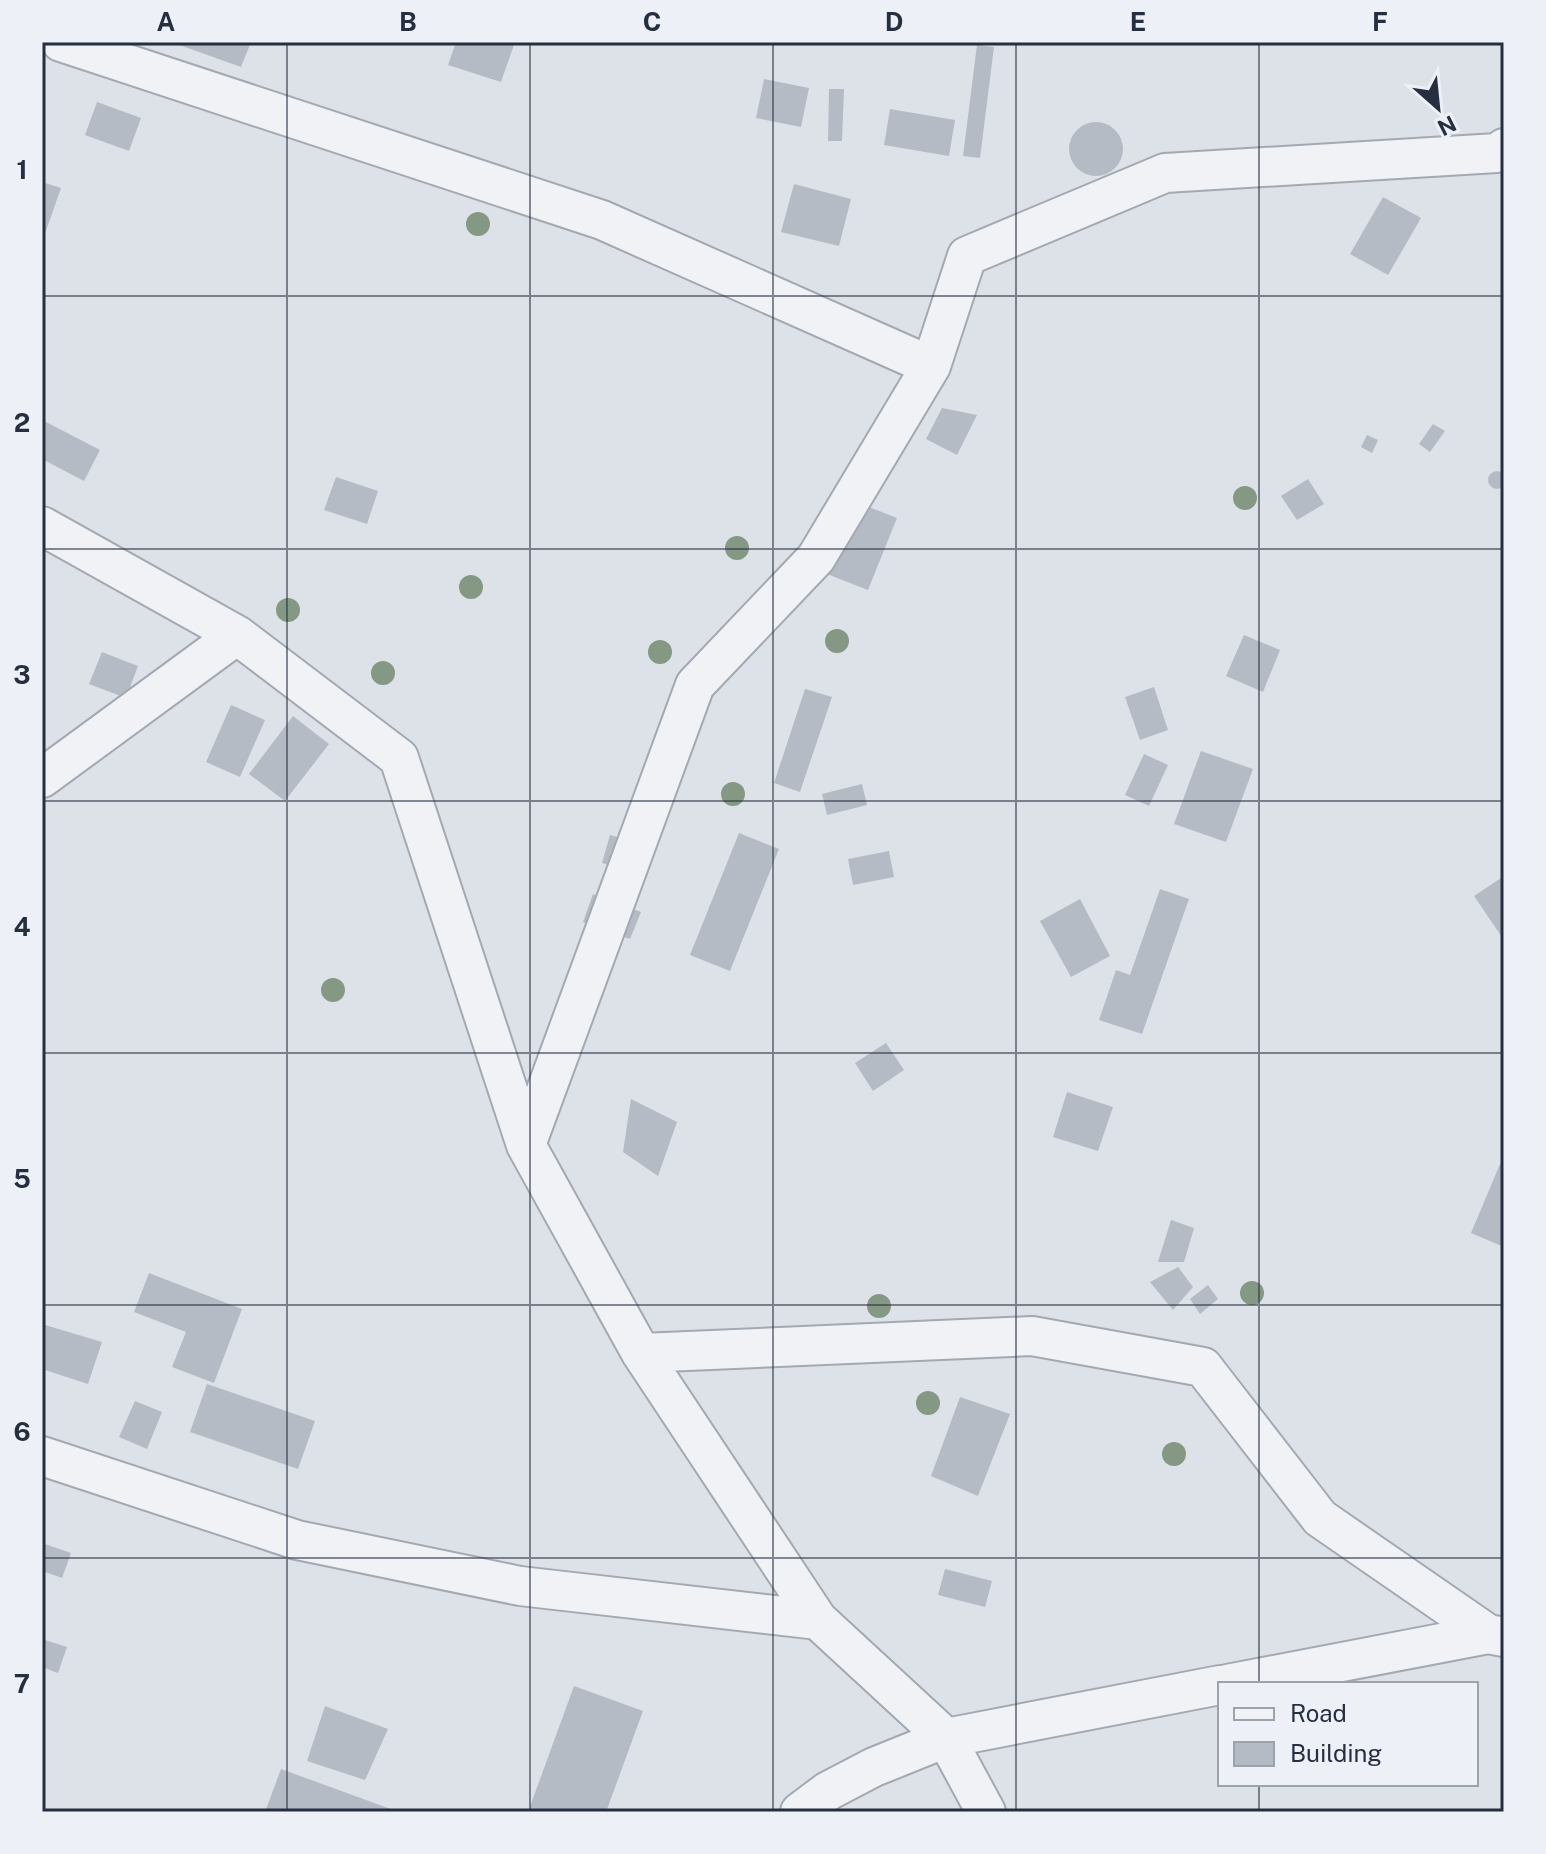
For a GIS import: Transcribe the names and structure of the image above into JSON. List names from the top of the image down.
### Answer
{
  "legend": ["Road", "Building"],
  "north": "bottom right",
  "grid": {
    "columns": [
      "A",
      "B",
      "C",
      "D",
      "E",
      "F"
    ],
    "rows": [
      "1",
      "2",
      "3",
      "4",
      "5",
      "6",
      "7"
    ]
  }
}
